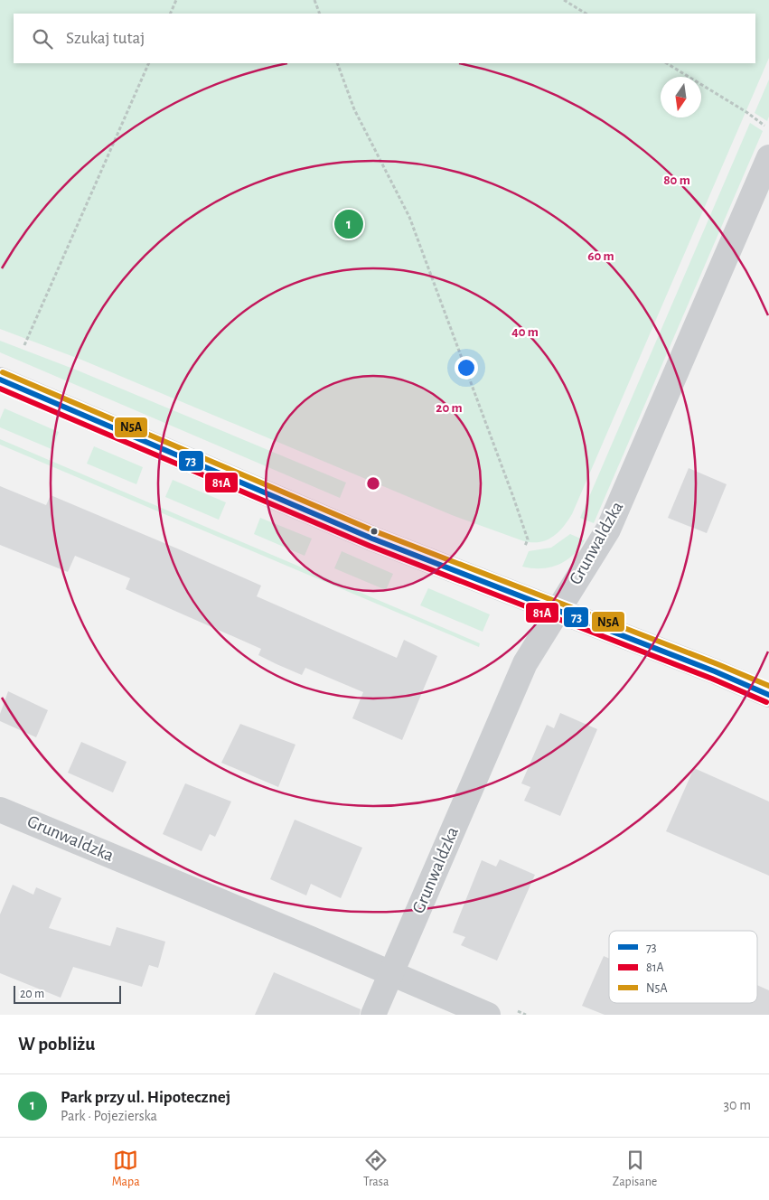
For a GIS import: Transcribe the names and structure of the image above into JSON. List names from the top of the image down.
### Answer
{
  "streets": {
    "street": ["Grunwaldzka"]
  },
  "lines": ["transit line N5A", "transit line 73", "transit line 81A"],
  "legend": ["73", "81A", "N5A"],
  "scale_bar": "20 m",
  "north": "bottom",
  "page": {
    "search": "Szukaj tutaj",
    "pins": "1",
    "scale": "20 m",
    "heading": "W pobliżu",
    "list": [
      {
        "mark": "1",
        "name": "Park przy ul. Hipotecznej",
        "note": "Park · Pojezierska",
        "value": "30 m"
      }
    ],
    "nav": ["Mapa", "Trasa", "Zapisane"]
  },
  "rings": [
    "80 m",
    "60 m",
    "40 m",
    "20 m"
  ]
}
